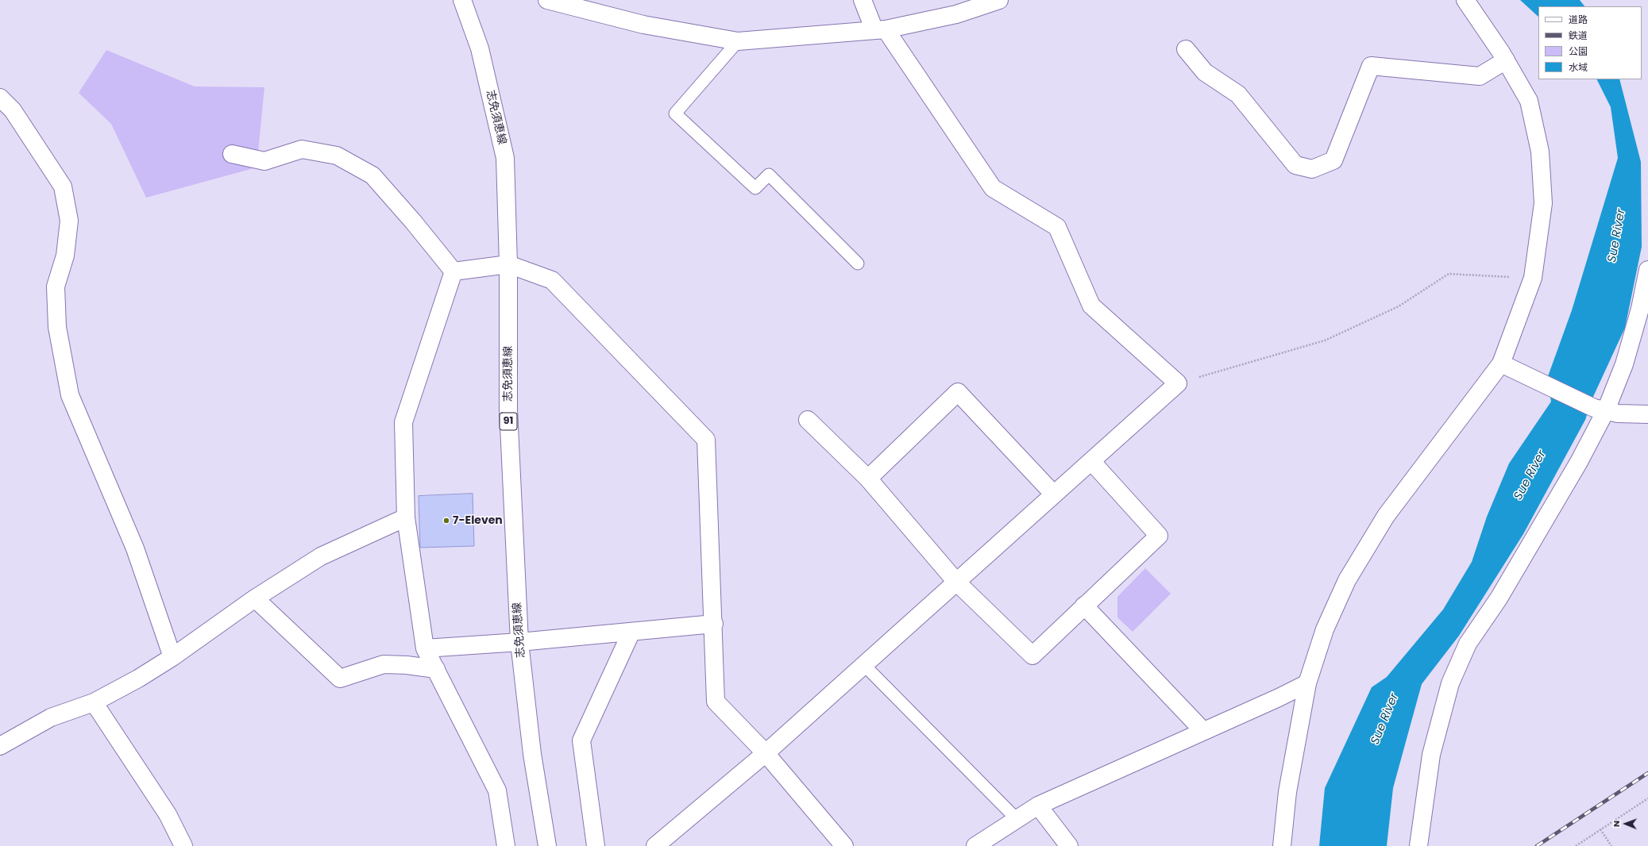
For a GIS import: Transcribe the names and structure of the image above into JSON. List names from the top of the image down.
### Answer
{
  "streets": {
    "street": ["志免須恵線", "91"]
  },
  "water": ["Sue River"],
  "places": ["7-Eleven"],
  "legend": [
    "道路",
    "鉄道",
    "公園",
    "水域"
  ],
  "north": "left"
}
